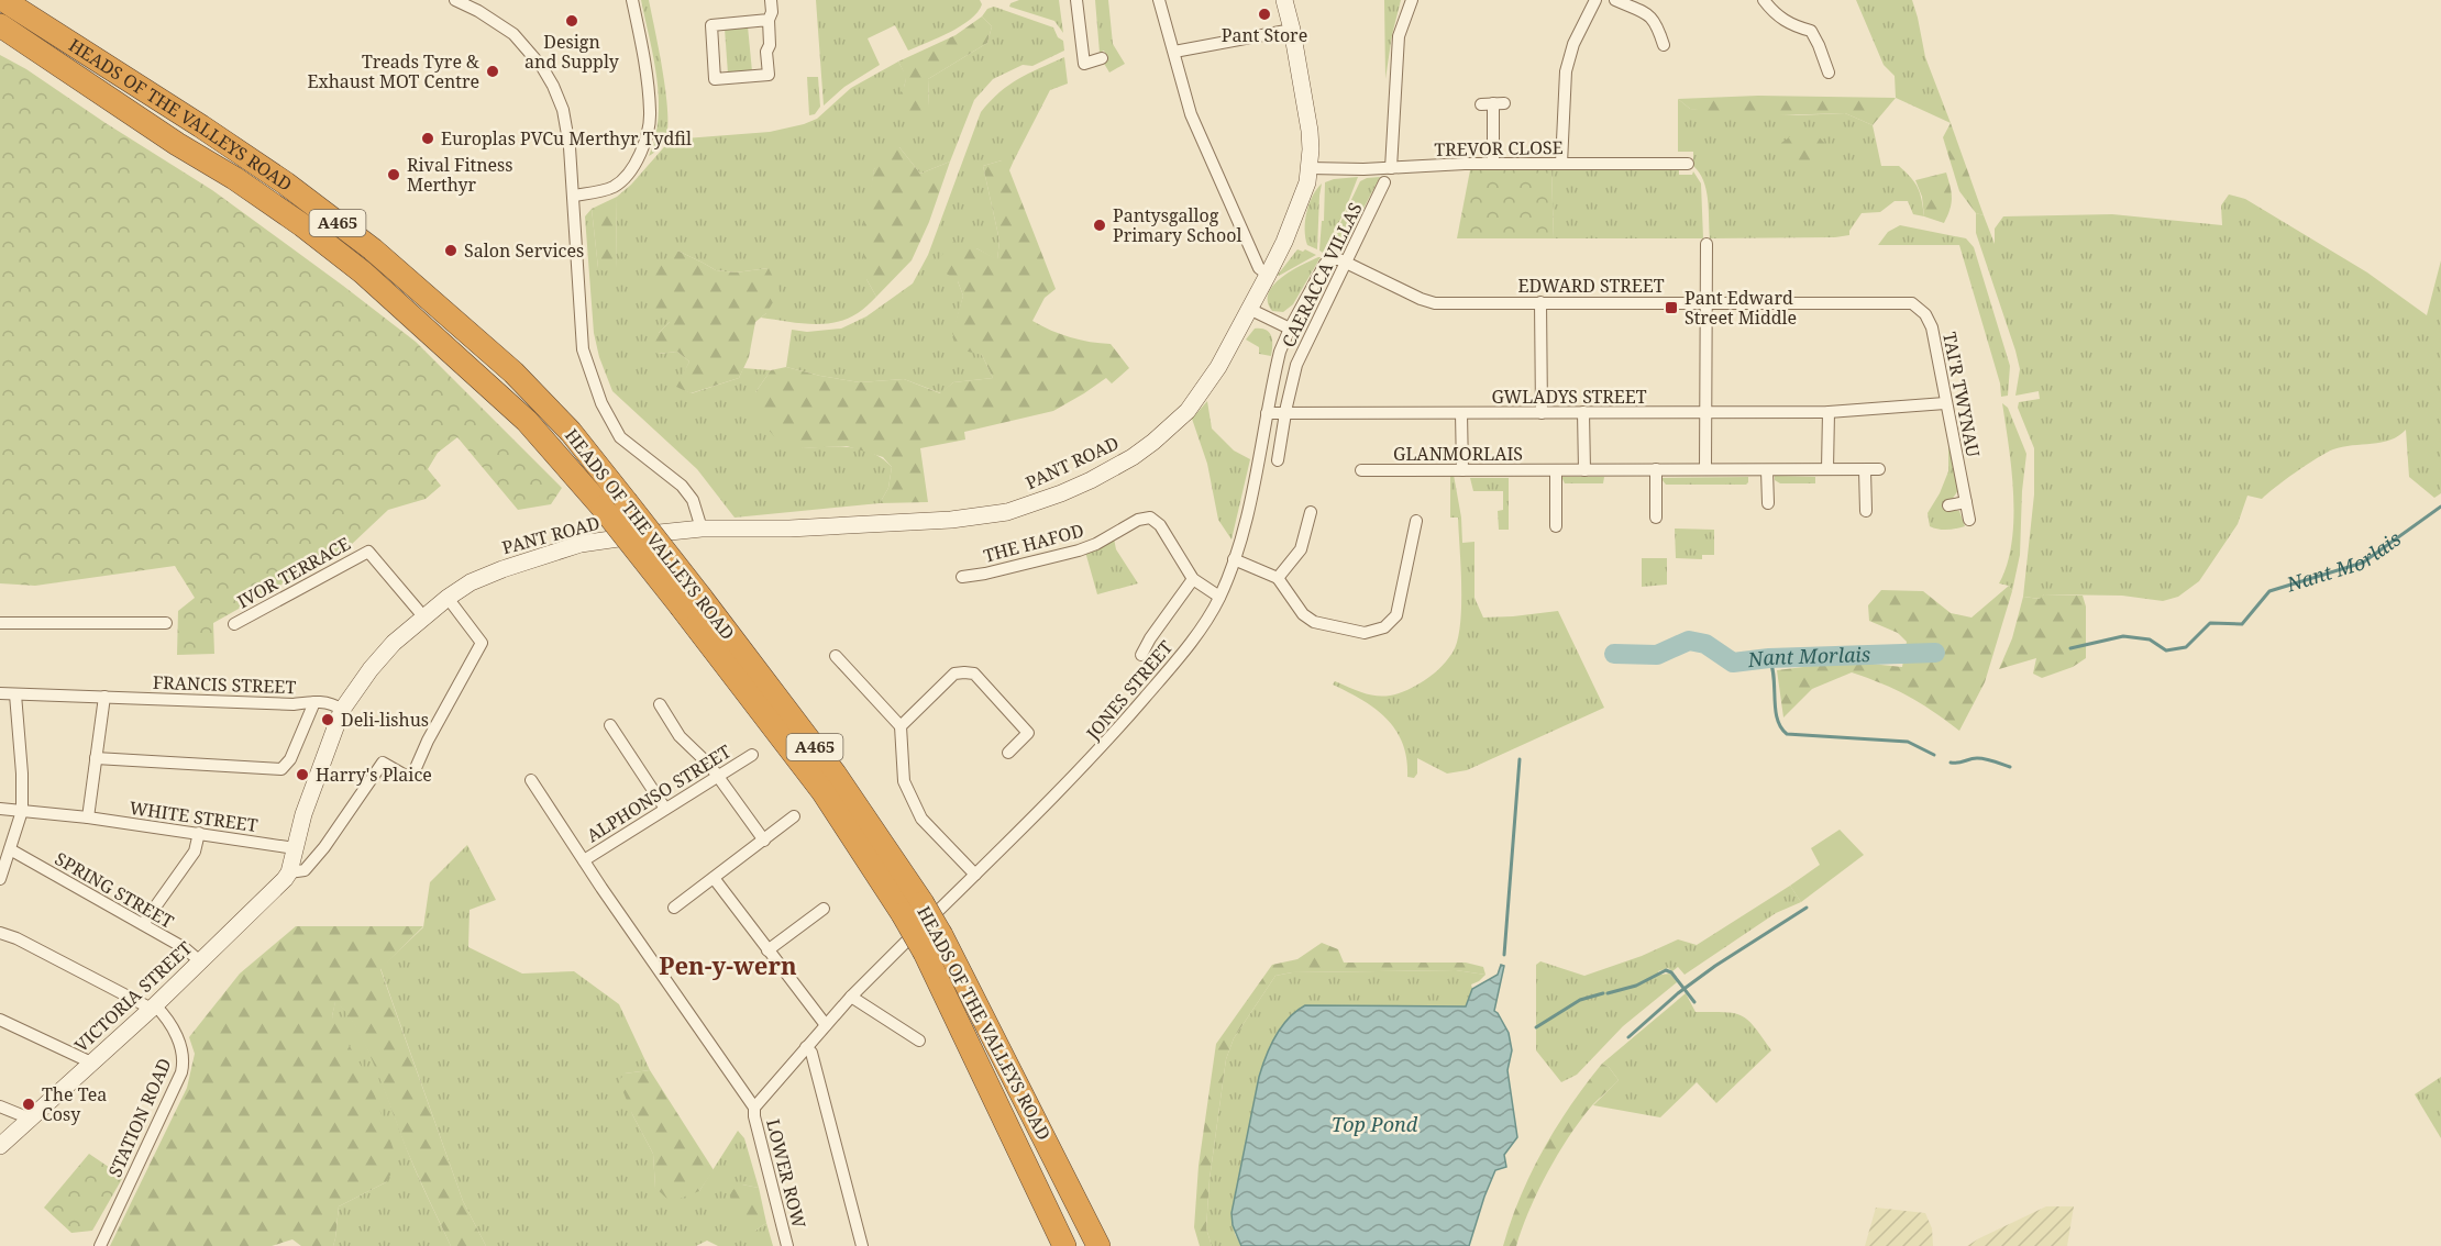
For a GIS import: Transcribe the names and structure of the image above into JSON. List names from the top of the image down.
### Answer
{
  "streets": {
    "highway": ["HEADS OF THE VALLEYS ROAD", "A465"],
    "street": [
      "TREVOR CLOSE",
      "CAERACCA VILLAS",
      "EDWARD STREET",
      "TAI'R TWYNAU",
      "GWLADYS STREET",
      "GLANMORLAIS",
      "PANT ROAD",
      "THE HAFOD",
      "IVOR TERRACE",
      "FRANCIS STREET",
      "JONES STREET",
      "ALPHONSO STREET",
      "WHITE STREET",
      "SPRING STREET",
      "VICTORIA STREET",
      "STATION ROAD",
      "LOWER ROW"
    ]
  },
  "crossings": [
    ["TREVOR CLOSE", "PANT ROAD"],
    ["CAERACCA VILLAS", "EDWARD STREET"],
    ["CAERACCA VILLAS", "GWLADYS STREET"],
    ["CAERACCA VILLAS", "JONES STREET"],
    ["EDWARD STREET", "TAI'R TWYNAU"],
    ["EDWARD STREET", "JONES STREET"],
    ["TAI'R TWYNAU", "GWLADYS STREET"],
    ["GWLADYS STREET", "JONES STREET"],
    ["PANT ROAD", "IVOR TERRACE"],
    ["PANT ROAD", "FRANCIS STREET"],
    ["PANT ROAD", "WHITE STREET"],
    ["PANT ROAD", "VICTORIA STREET"],
    ["THE HAFOD", "JONES STREET"],
    ["JONES STREET", "LOWER ROW"],
    ["SPRING STREET", "VICTORIA STREET"],
    ["VICTORIA STREET", "STATION ROAD"]
  ],
  "districts": ["Pen-y-wern"],
  "water": ["Nant Morlais", "Top Pond"],
  "places": {
    "other": [
      "Pant Store",
      "Design and Supply",
      "Treads Tyre & Exhaust MOT Centre",
      "Europlas PVCu Merthyr Tydfil",
      "Rival Fitness Merthyr",
      "Pantysgallog Primary School",
      "Salon Services",
      "Deli-lishus",
      "Harry's Plaice",
      "The Tea Cosy"
    ],
    "transit": ["Pant Edward Street Middle"]
  }
}
